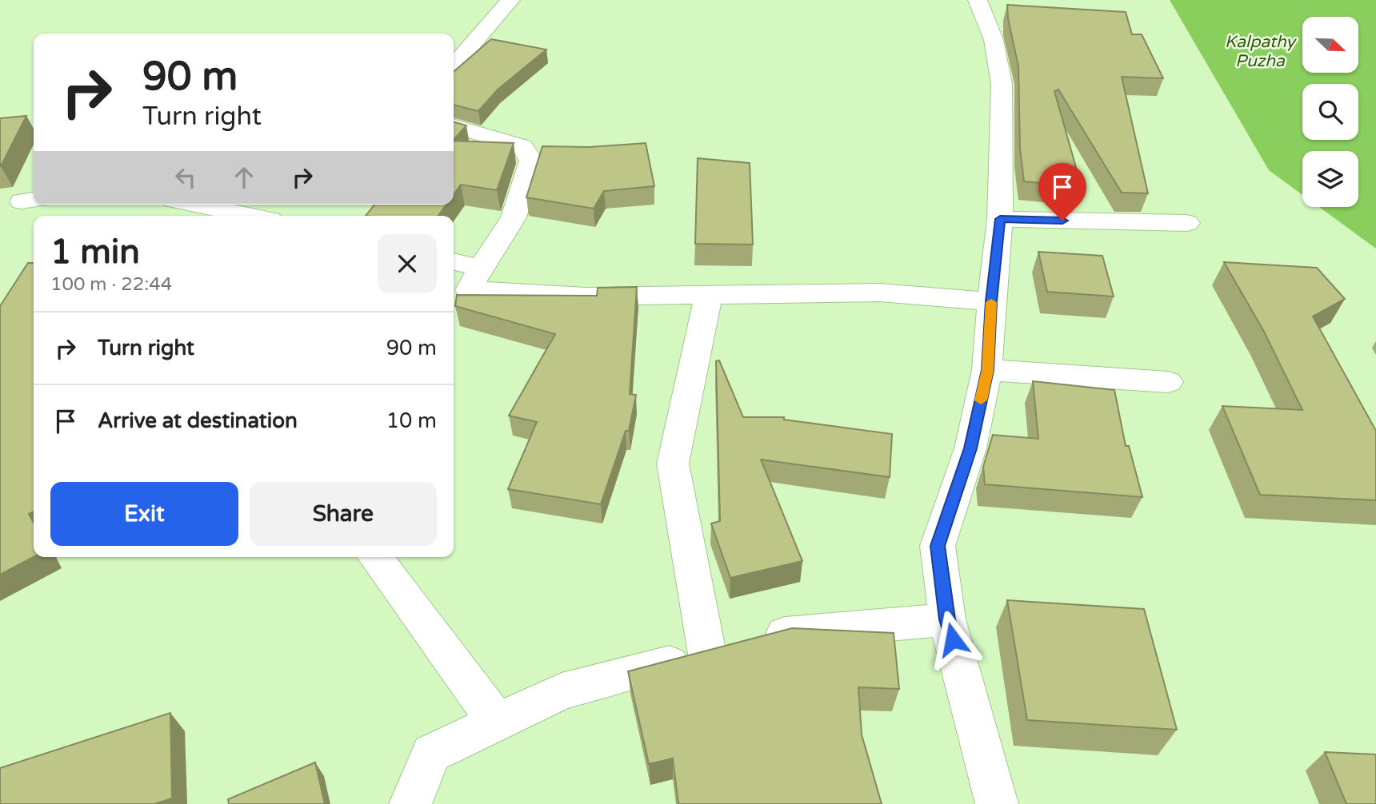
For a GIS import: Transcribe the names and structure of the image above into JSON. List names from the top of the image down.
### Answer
{
  "water": ["Kalpathy Puzha"],
  "north": "bottom right",
  "page": {
    "turn": ["90 m", "Turn right"],
    "heading": ["1 min", "100 m · 22:44"],
    "list": [
      {
        "name": "Turn right",
        "value": "90 m"
      },
      {
        "name": "Arrive at destination",
        "value": "10 m"
      }
    ],
    "buttons": ["Exit", "Share"]
  }
}
